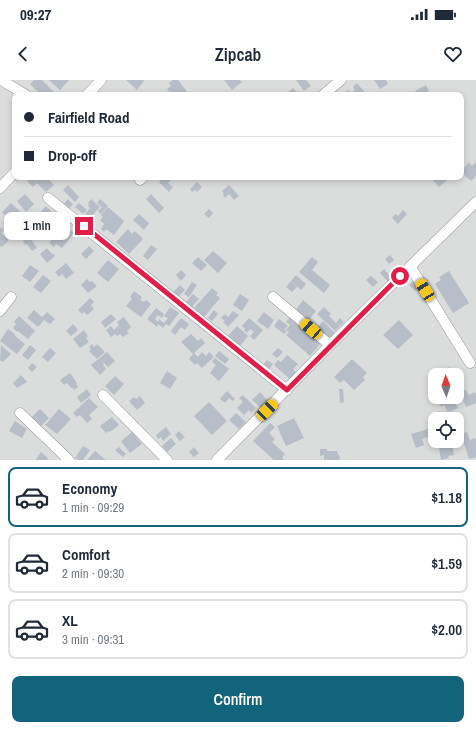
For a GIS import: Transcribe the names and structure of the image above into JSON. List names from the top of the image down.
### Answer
{
  "north": "top",
  "page": {
    "status": "09:27",
    "header": "Zipcab",
    "banner": ["Fairfield Road", "Drop-off"],
    "bubble": "1 min",
    "list": [
      {
        "name": "Economy",
        "note": "1 min · 09:29",
        "value": "$1.18"
      },
      {
        "name": "Comfort",
        "note": "2 min · 09:30",
        "value": "$1.59"
      },
      {
        "name": "XL",
        "note": "3 min · 09:31",
        "value": "$2.00"
      }
    ],
    "buttons": "Confirm"
  }
}
